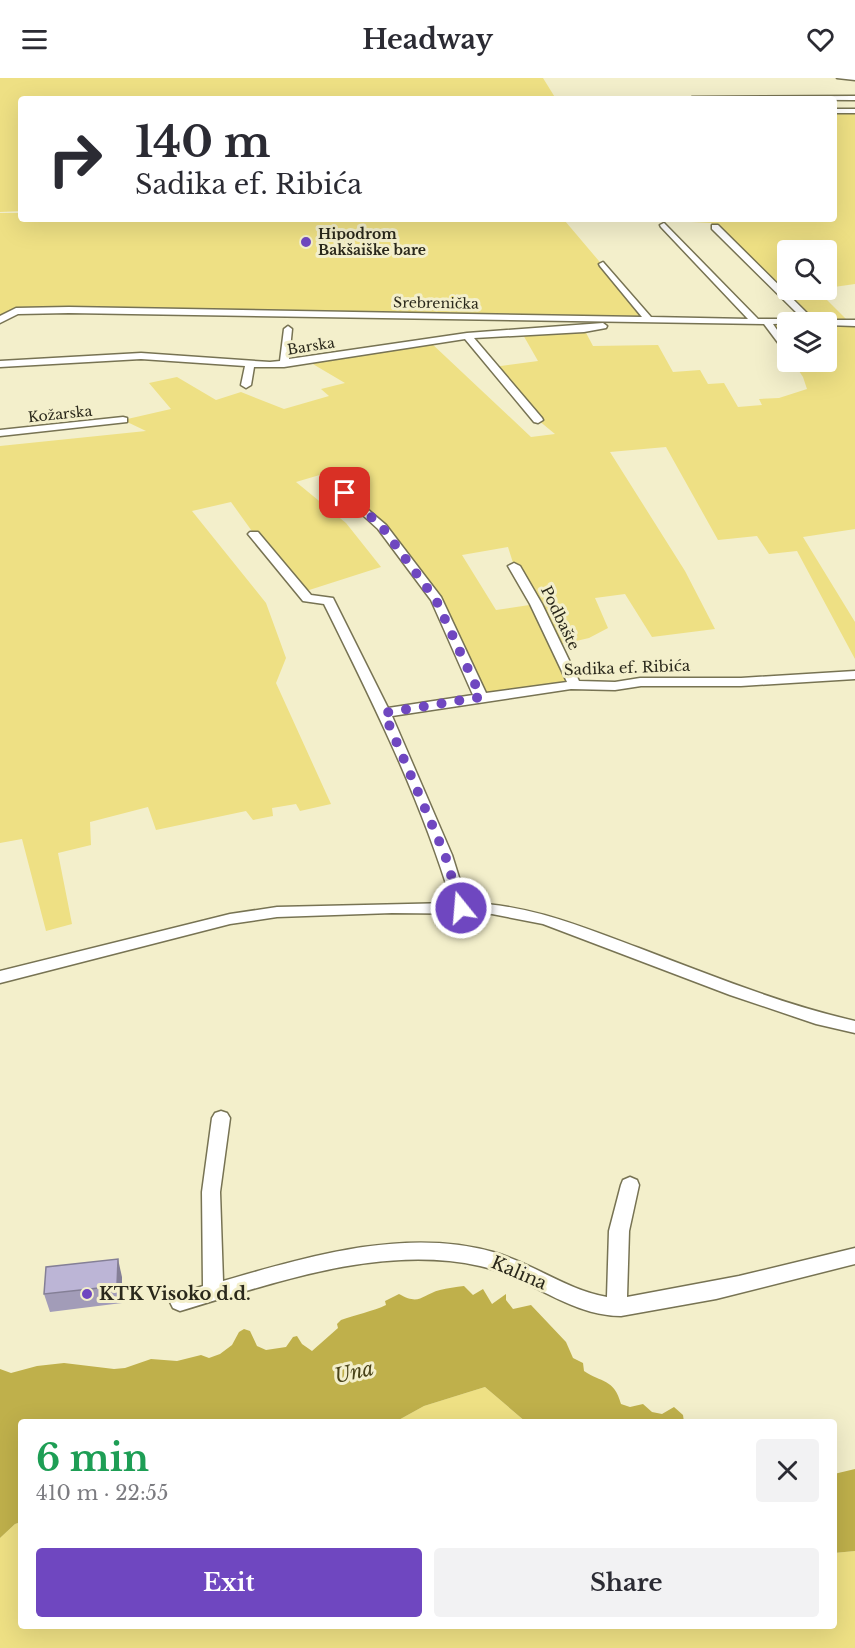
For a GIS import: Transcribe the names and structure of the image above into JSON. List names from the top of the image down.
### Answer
{
  "streets": {
    "street": [
      "Srebrenička",
      "Barska",
      "Kožarska",
      "Podbašte",
      "Sadika ef. Ribića",
      "Kalina"
    ]
  },
  "crossings": [
    ["Srebrenička", "Barska"],
    ["Podbašte", "Sadika ef. Ribića"]
  ],
  "water": ["Una"],
  "places": ["Hipodrom Bakšaiške bare", "KTK Visoko d.d."],
  "page": {
    "header": "Headway",
    "turn": ["140 m", "Sadika ef. Ribića"],
    "heading": ["6 min", "410 m · 22:55"],
    "buttons": ["Exit", "Share"]
  }
}
